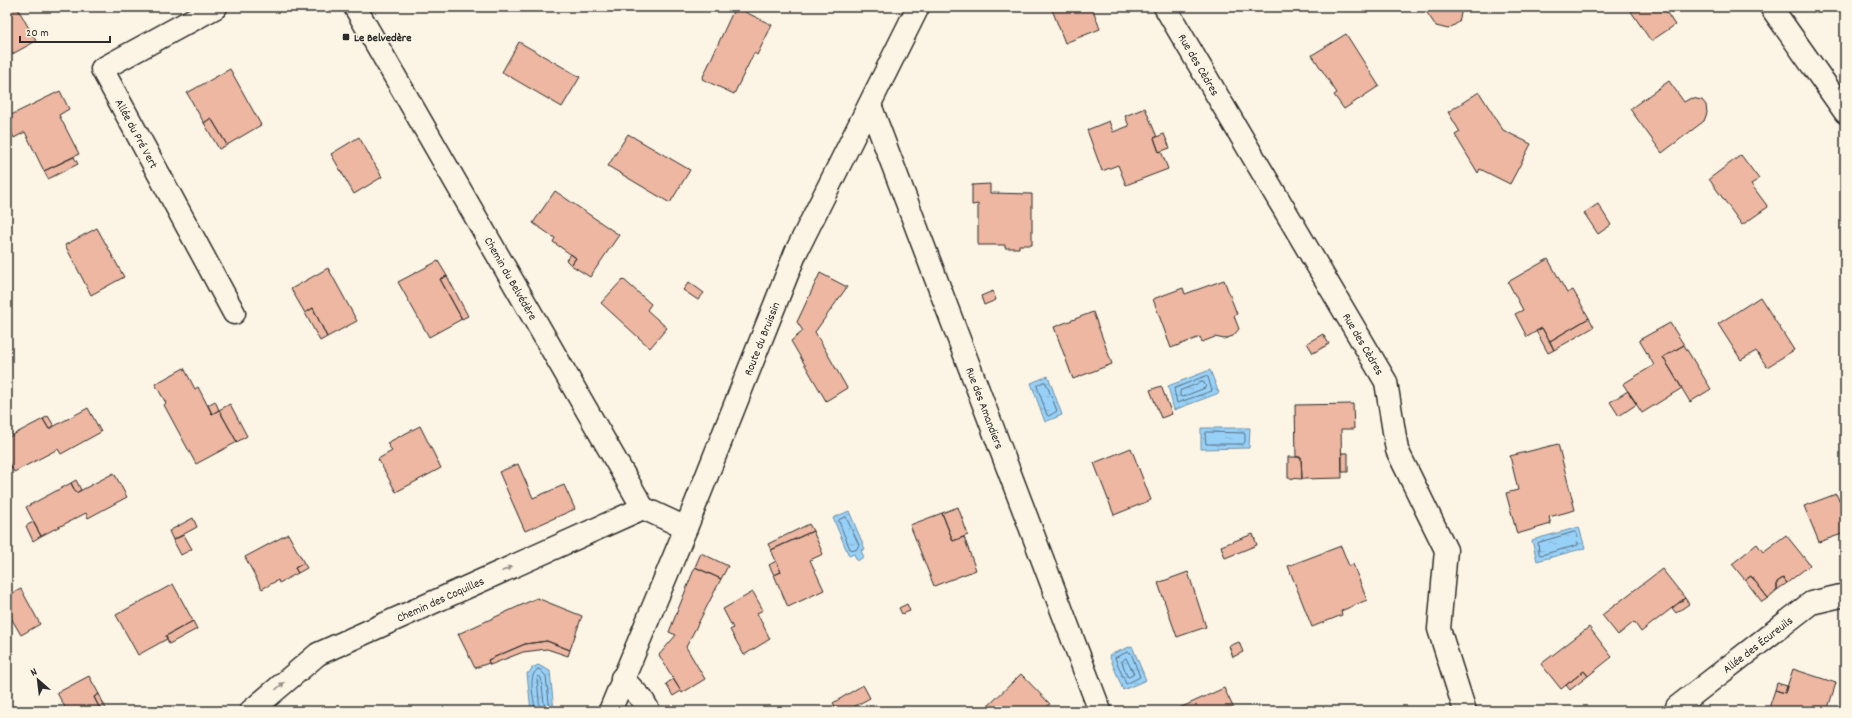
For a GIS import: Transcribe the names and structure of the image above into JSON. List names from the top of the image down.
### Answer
{
  "streets": {
    "street": [
      "Rue des Cèdres",
      "Allée du Pré Vert",
      "Chemin du Belvédère",
      "Route du Bruissin",
      "Rue des Amandiers",
      "Chemin des Coquilles",
      "Allée des Écureuils"
    ]
  },
  "crossings": [
    ["Chemin du Belvédère", "Chemin des Coquilles"],
    ["Route du Bruissin", "Rue des Amandiers"]
  ],
  "one_way": ["Chemin des Coquilles"],
  "places": {
    "transit": ["Le Belvedère"]
  },
  "scale_bar": "20 m",
  "north": "top left"
}
